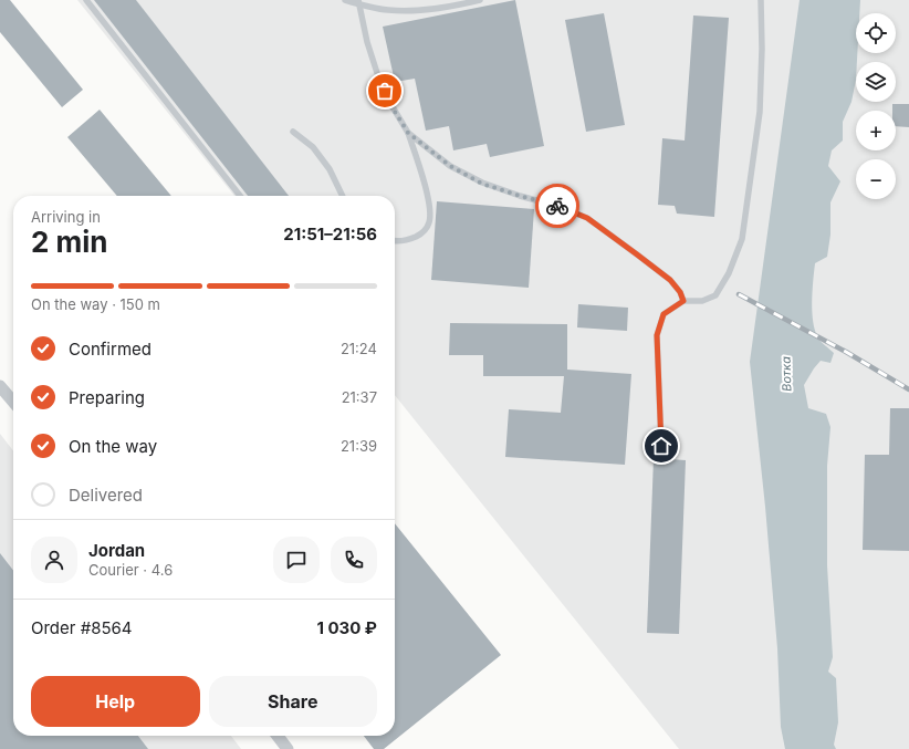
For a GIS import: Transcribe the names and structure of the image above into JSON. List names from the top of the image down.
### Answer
{
  "water": ["Вотка"],
  "page": {
    "map_buttons": ["+", "−"],
    "heading": ["2 min", "Arriving in", "21:51–21:56"],
    "panel": [
      "Jordan",
      "Courier · 4.6",
      "Order #8564",
      "1 030 ₽"
    ],
    "bar": "On the way · 150 m",
    "list": [
      ["Confirmed", "21:24"],
      ["Preparing", "21:37"],
      ["On the way", "21:39"],
      "Delivered"
    ],
    "buttons": ["Help", "Share"]
  }
}
